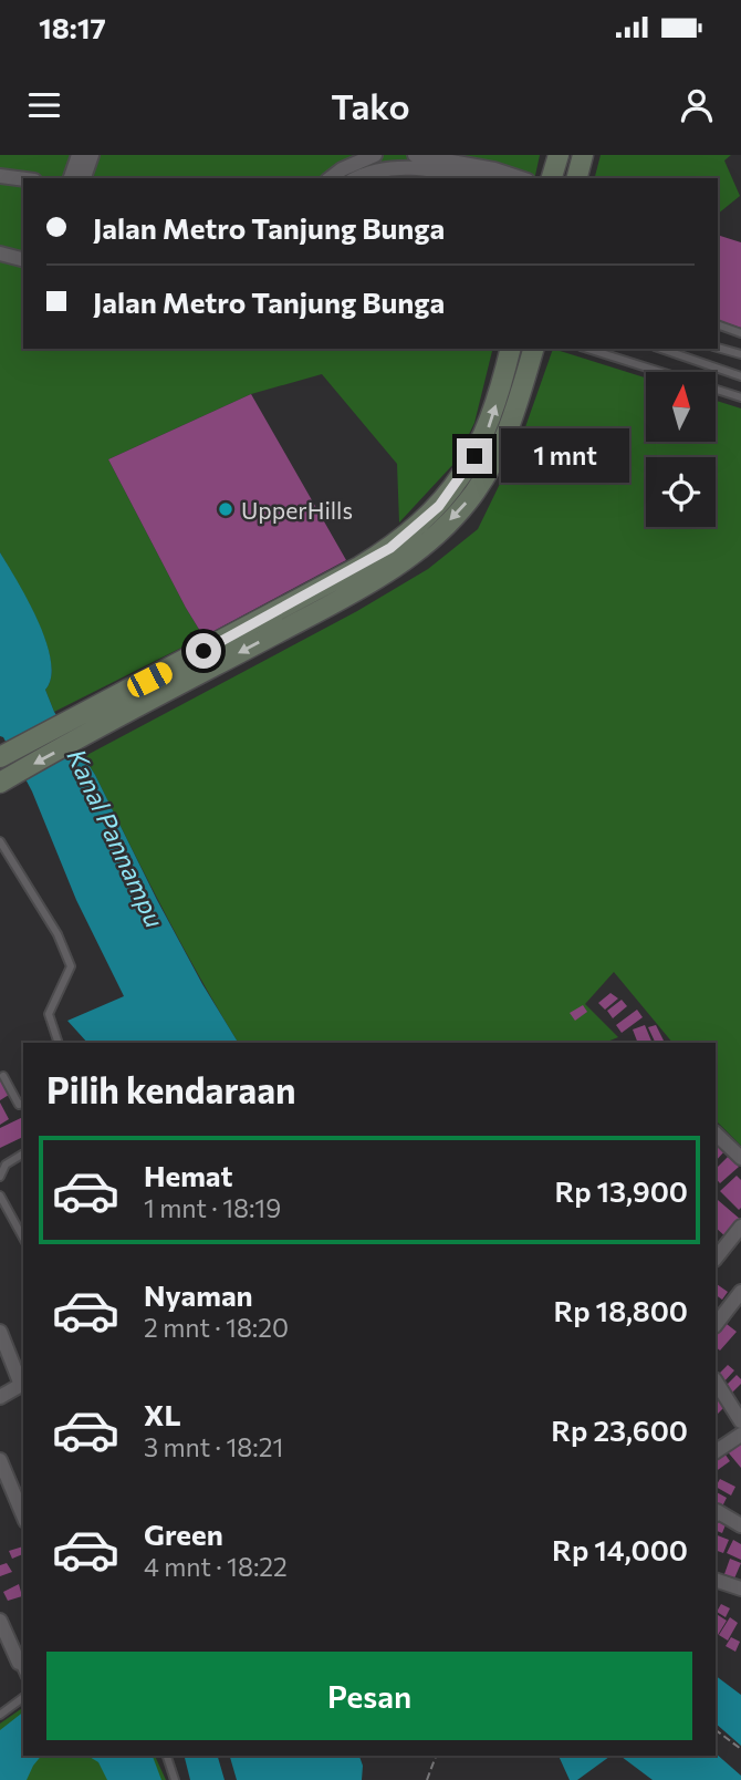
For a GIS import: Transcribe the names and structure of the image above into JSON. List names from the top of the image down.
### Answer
{
  "water": ["Kanal Pannampu"],
  "places": ["UpperHills"],
  "north": "top",
  "page": {
    "status": "18:17",
    "header": "Tako",
    "banner": ["Jalan Metro Tanjung Bunga", "Jalan Metro Tanjung Bunga"],
    "bubble": "1 mnt",
    "heading": "Pilih kendaraan",
    "list": [
      {
        "name": "Hemat",
        "note": "1 mnt · 18:19",
        "value": "Rp 13,900"
      },
      {
        "name": "Nyaman",
        "note": "2 mnt · 18:20",
        "value": "Rp 18,800"
      },
      {
        "name": "XL",
        "note": "3 mnt · 18:21",
        "value": "Rp 23,600"
      },
      {
        "name": "Green",
        "note": "4 mnt · 18:22",
        "value": "Rp 14,000"
      }
    ],
    "buttons": "Pesan"
  }
}
